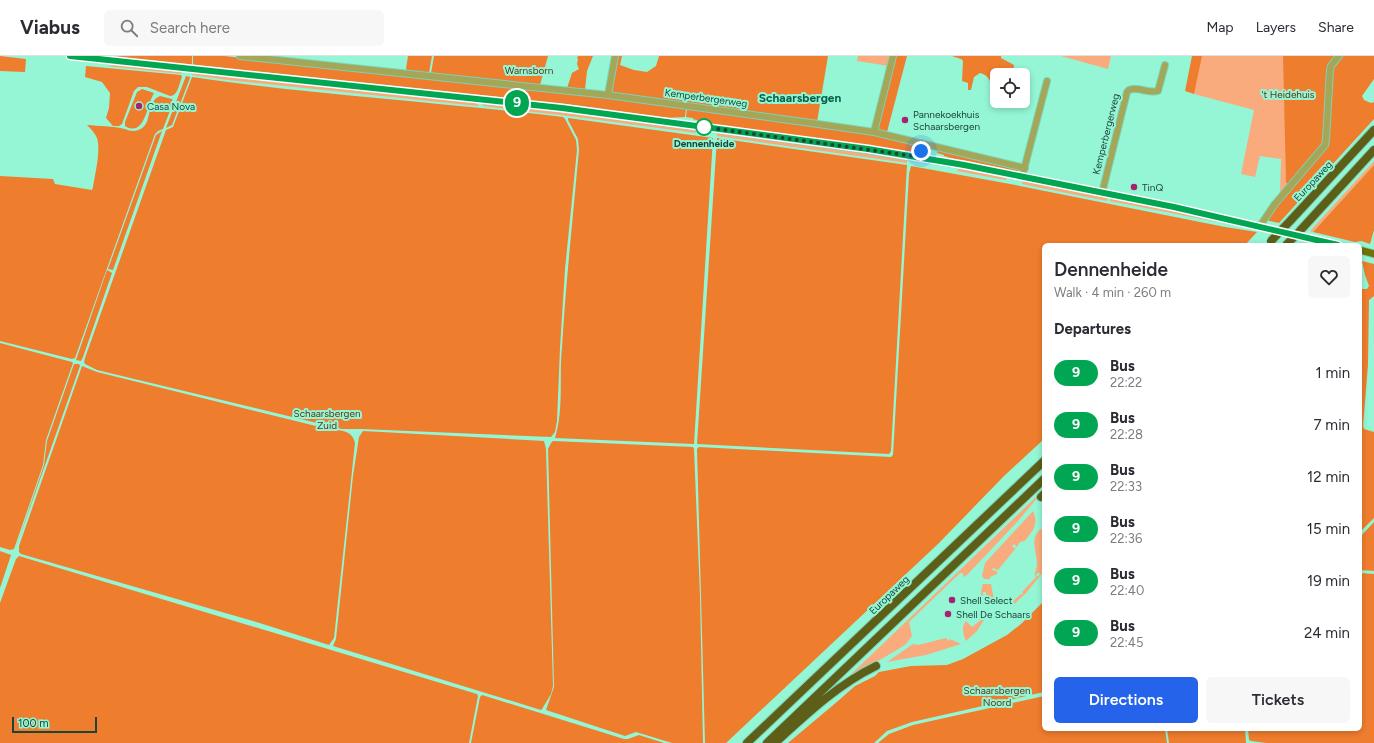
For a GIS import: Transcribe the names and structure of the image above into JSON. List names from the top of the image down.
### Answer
{
  "streets": {
    "highway": ["Europaweg"],
    "street": ["Kemperbergerweg"]
  },
  "districts": ["Schaarsbergen"],
  "parks": [
    "Warnsborn",
    "'t Heidehuis",
    "Schaarsbergen Zuid",
    "Schaarsbergen Noord"
  ],
  "places": [
    "Casa Nova",
    "Pannekoekhuis Schaarsbergen",
    "Dennenheide",
    "TinQ",
    "Shell Select",
    "Shell De Schaars"
  ],
  "lines": ["bus line 9"],
  "scale_bar": "100 m",
  "page": {
    "header": "Viabus",
    "search": "Search here",
    "nav": ["Map", "Layers", "Share"],
    "on_map": "9",
    "heading": [
      ["Dennenheide", "Walk · 4 min · 260 m"],
      "Departures"
    ],
    "list": [
      {
        "mark": "9",
        "name": "Bus",
        "note": "22:22",
        "value": "1 min"
      },
      {
        "mark": "9",
        "name": "Bus",
        "note": "22:28",
        "value": "7 min"
      },
      {
        "mark": "9",
        "name": "Bus",
        "note": "22:33",
        "value": "12 min"
      },
      {
        "mark": "9",
        "name": "Bus",
        "note": "22:36",
        "value": "15 min"
      },
      {
        "mark": "9",
        "name": "Bus",
        "note": "22:40",
        "value": "19 min"
      },
      {
        "mark": "9",
        "name": "Bus",
        "note": "22:45",
        "value": "24 min"
      }
    ],
    "buttons": ["Directions", "Tickets"],
    "scale": "100 m"
  }
}
